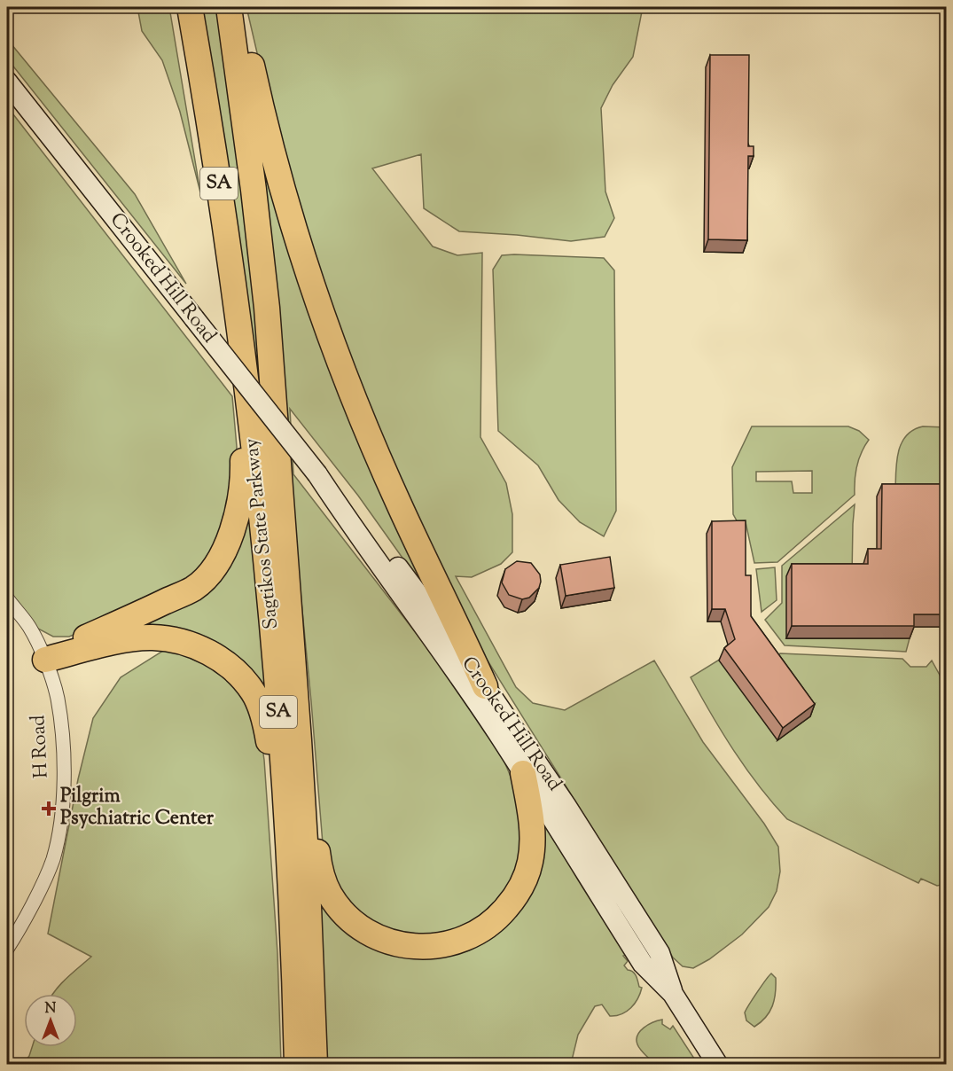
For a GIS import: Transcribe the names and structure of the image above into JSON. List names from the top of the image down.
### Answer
{
  "streets": {
    "highway": ["SA", "Sagtikos State Parkway"],
    "main road": ["Crooked Hill Road"],
    "street": ["H Road"]
  },
  "places": {
    "health": ["Pilgrim Psychiatric Center"]
  },
  "north": "top"
}
